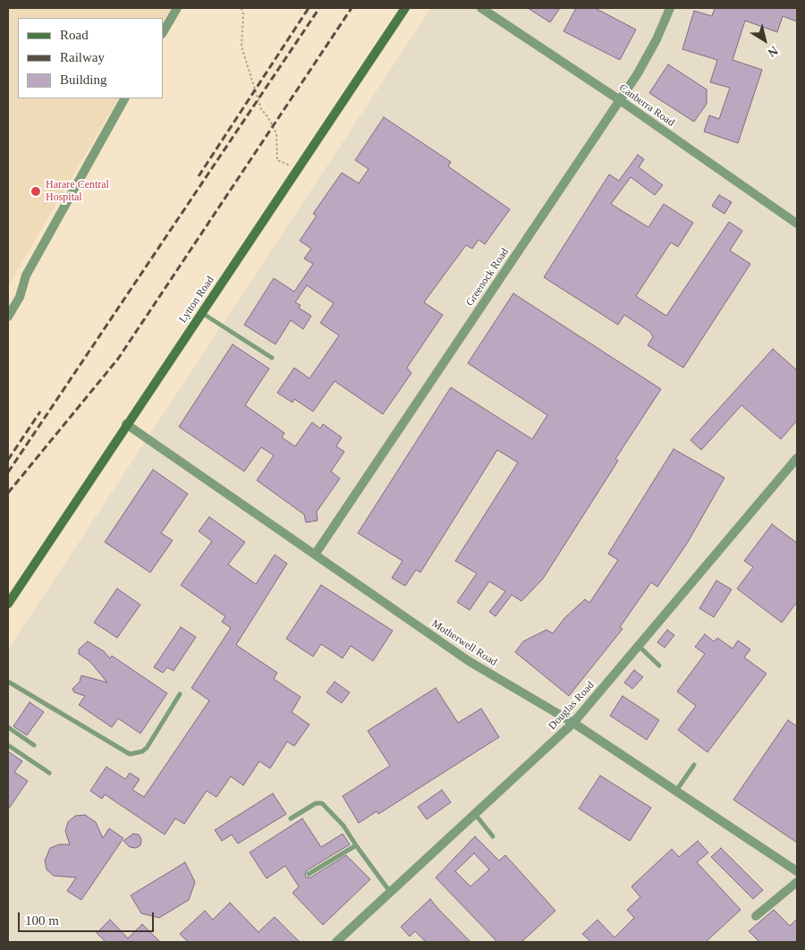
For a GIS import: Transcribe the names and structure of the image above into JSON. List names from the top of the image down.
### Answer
{
  "streets": {
    "main road": ["Lytton Road"],
    "street": [
      "Canberra Road",
      "Greenock Road",
      "Motherwell Road",
      "Douglas Road"
    ]
  },
  "crossings": [
    ["Canberra Road", "Greenock Road"],
    ["Greenock Road", "Motherwell Road"],
    ["Lytton Road", "Motherwell Road"],
    ["Motherwell Road", "Douglas Road"]
  ],
  "places": ["Harare Central Hospital"],
  "legend": ["Road", "Railway", "Building"],
  "scale_bar": "100 m",
  "north": "bottom right"
}
